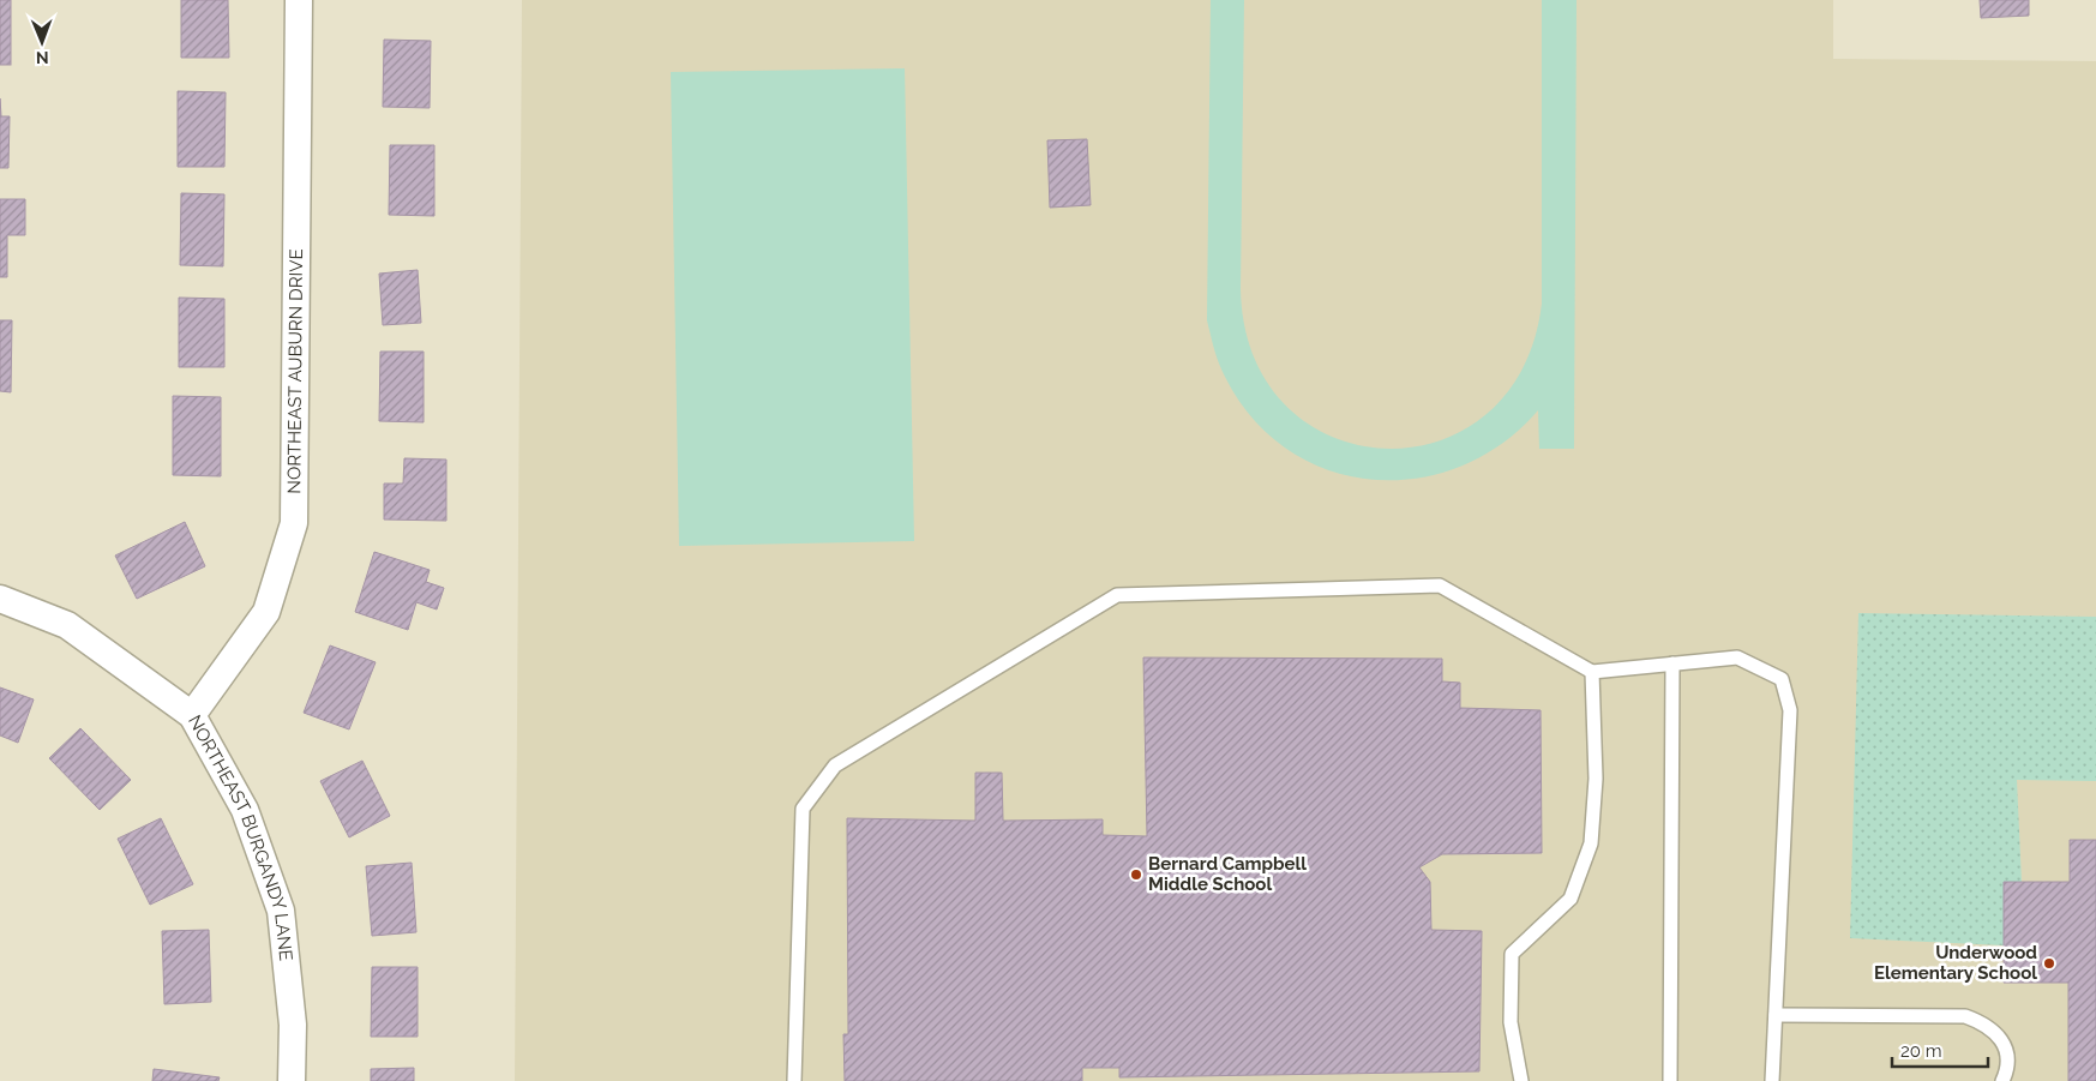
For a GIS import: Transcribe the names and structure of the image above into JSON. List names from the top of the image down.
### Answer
{
  "streets": {
    "street": ["NORTHEAST AUBURN DRIVE", "NORTHEAST BURGANDY LANE"]
  },
  "crossings": [
    ["NORTHEAST AUBURN DRIVE", "NORTHEAST BURGANDY LANE"]
  ],
  "places": ["Bernard Campbell Middle School", "Underwood Elementary School"],
  "scale_bar": "20 m",
  "north": "bottom"
}
